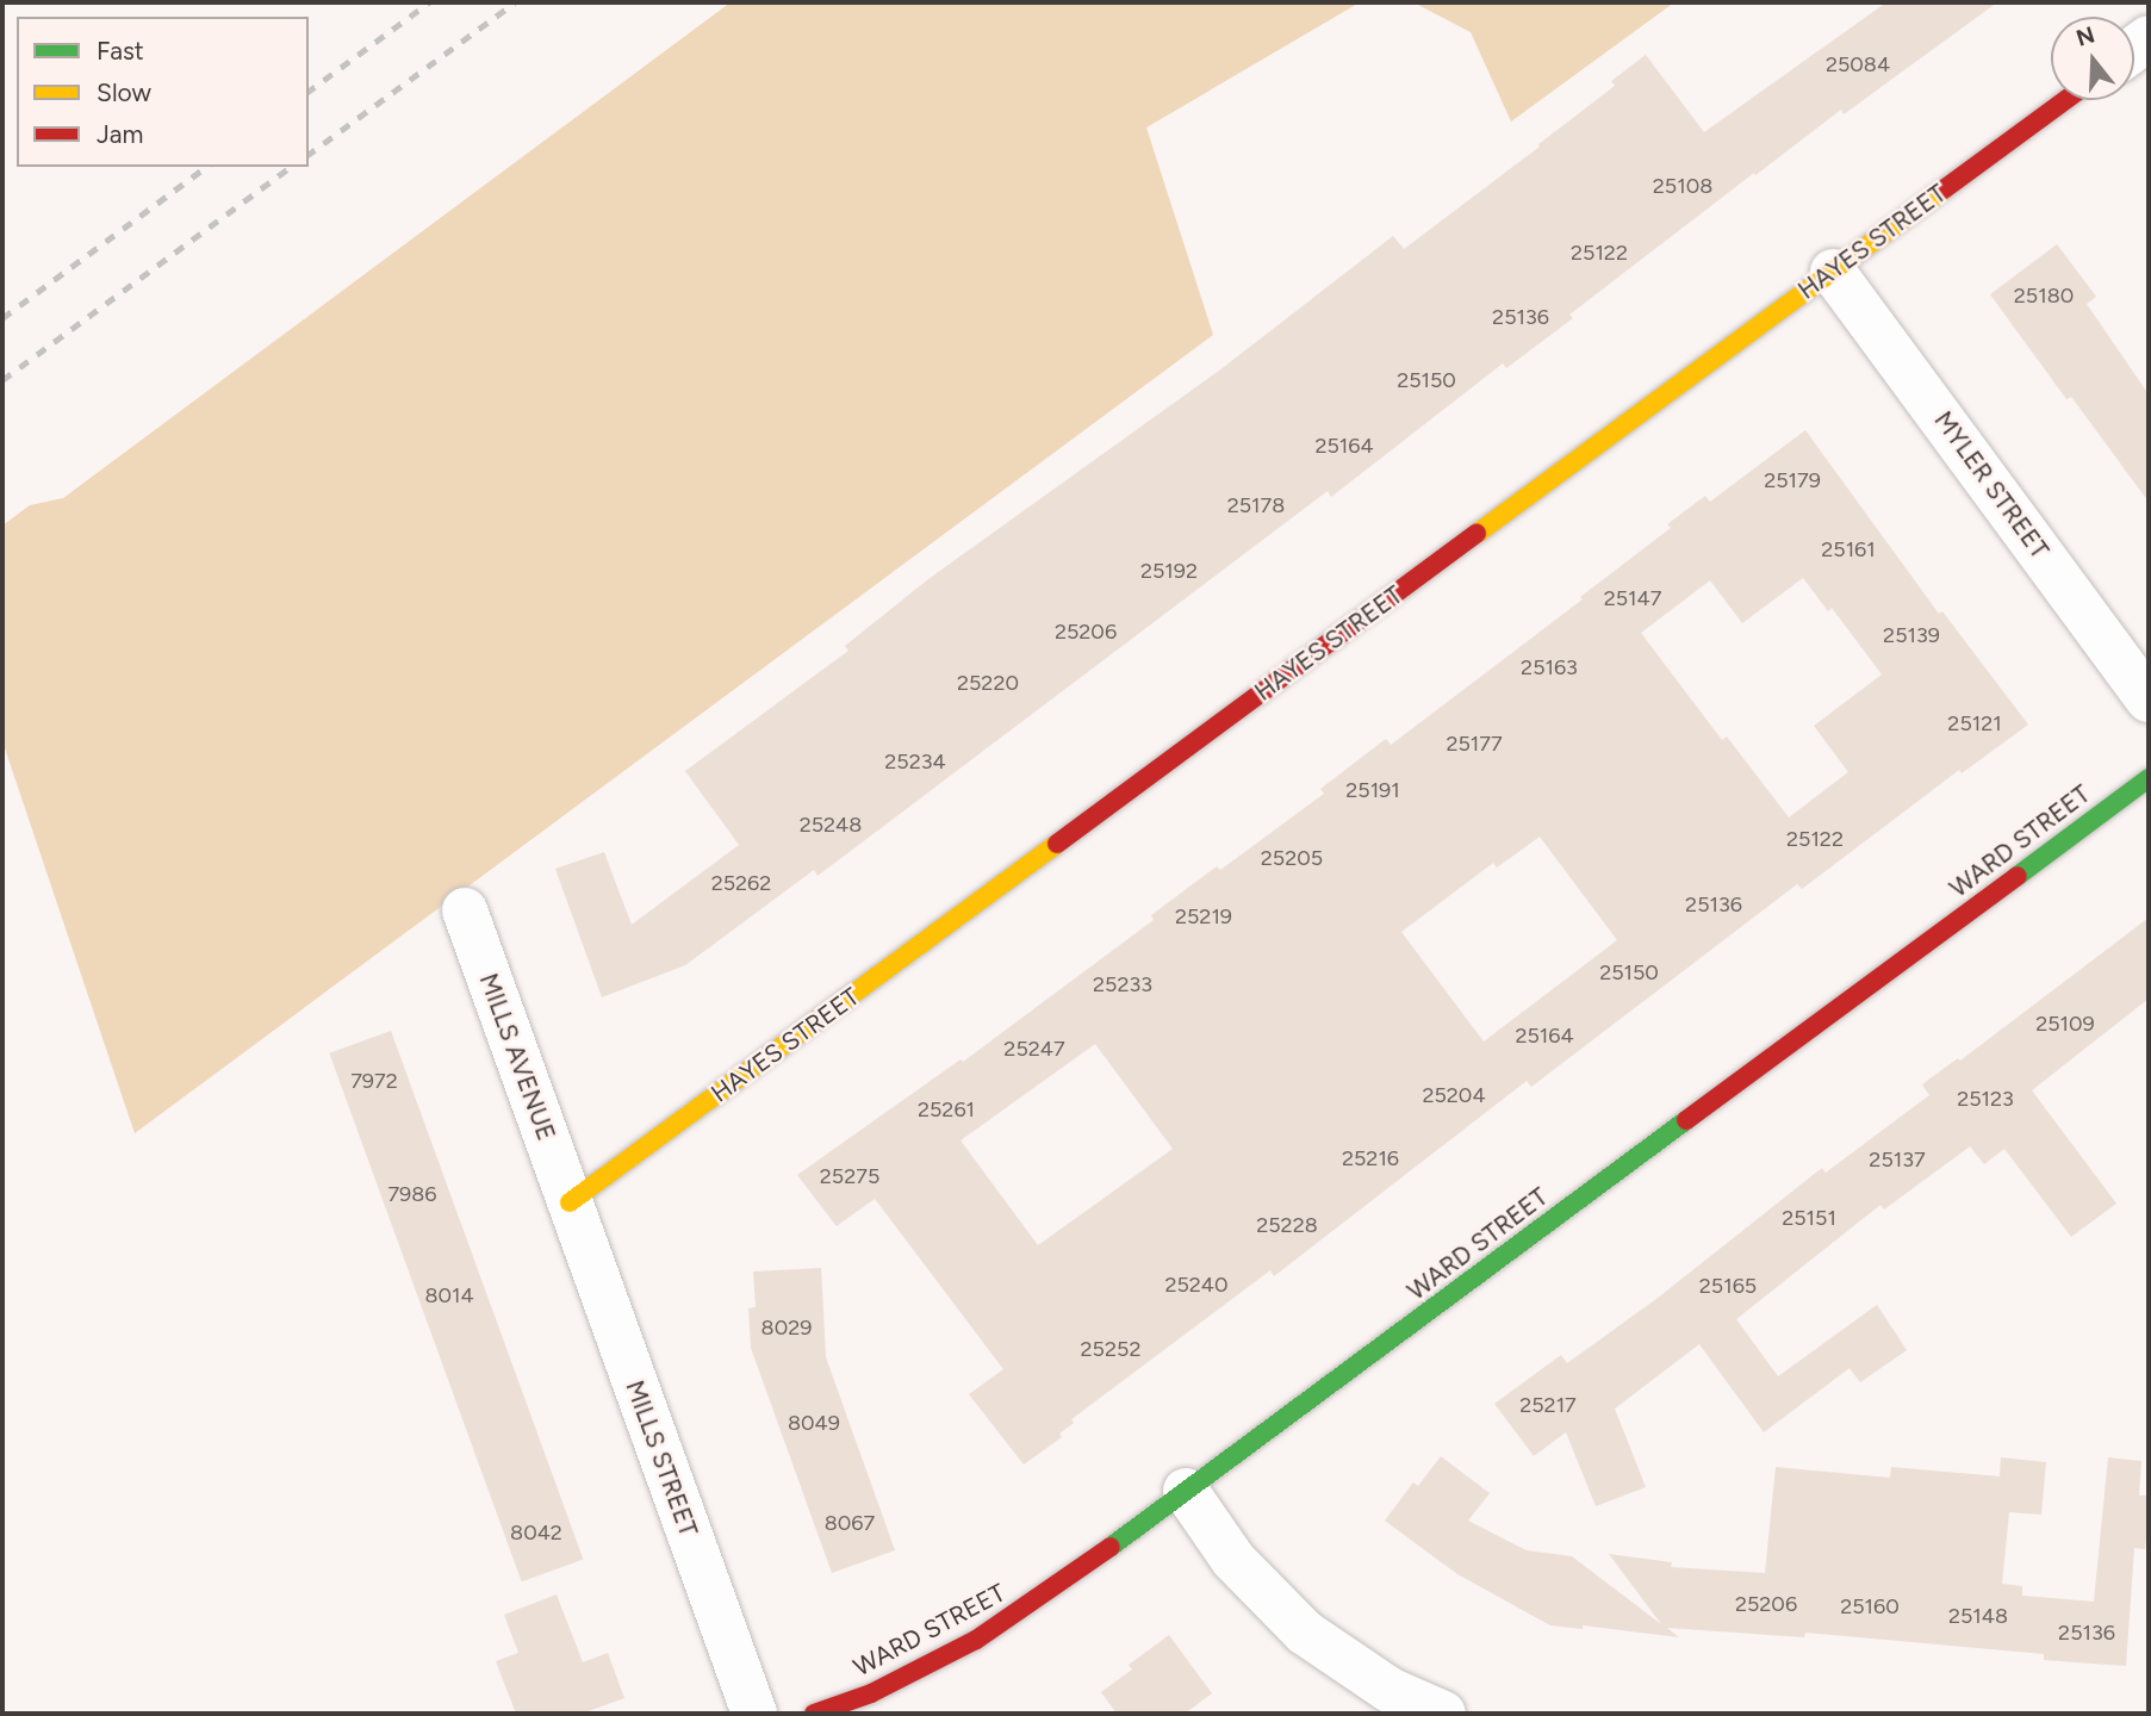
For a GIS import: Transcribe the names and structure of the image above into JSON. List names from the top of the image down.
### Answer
{
  "streets": {
    "street": [
      "HAYES STREET",
      "MYLER STREET",
      "WARD STREET",
      "MILLS AVENUE",
      "MILLS STREET"
    ]
  },
  "crossings": [
    ["HAYES STREET", "MYLER STREET"],
    ["HAYES STREET", "MILLS AVENUE"],
    ["HAYES STREET", "MILLS STREET"],
    ["MILLS AVENUE", "MILLS STREET"]
  ],
  "house_numbers": [
    "25084",
    "25108",
    "25122",
    "25180",
    "25136",
    "25150",
    "25164",
    "25179",
    "25178",
    "25161",
    "25192",
    "25147",
    "25206",
    "25139",
    "25163",
    "25220",
    "25121",
    "25177",
    "25234",
    "25191",
    "25248",
    "25122",
    "25205",
    "25262",
    "25136",
    "25219",
    "25150",
    "25233",
    "25109",
    "25164",
    "25247",
    "7972",
    "25204",
    "25123",
    "25261",
    "25216",
    "25137",
    "25275",
    "7986",
    "25151",
    "25228",
    "25240",
    "25165",
    "8014",
    "8029",
    "25252",
    "25217",
    "8049",
    "8067",
    "8042",
    "25206",
    "25160",
    "25148",
    "25136"
  ],
  "legend": ["Fast", "Slow", "Jam"],
  "north": "top"
}
